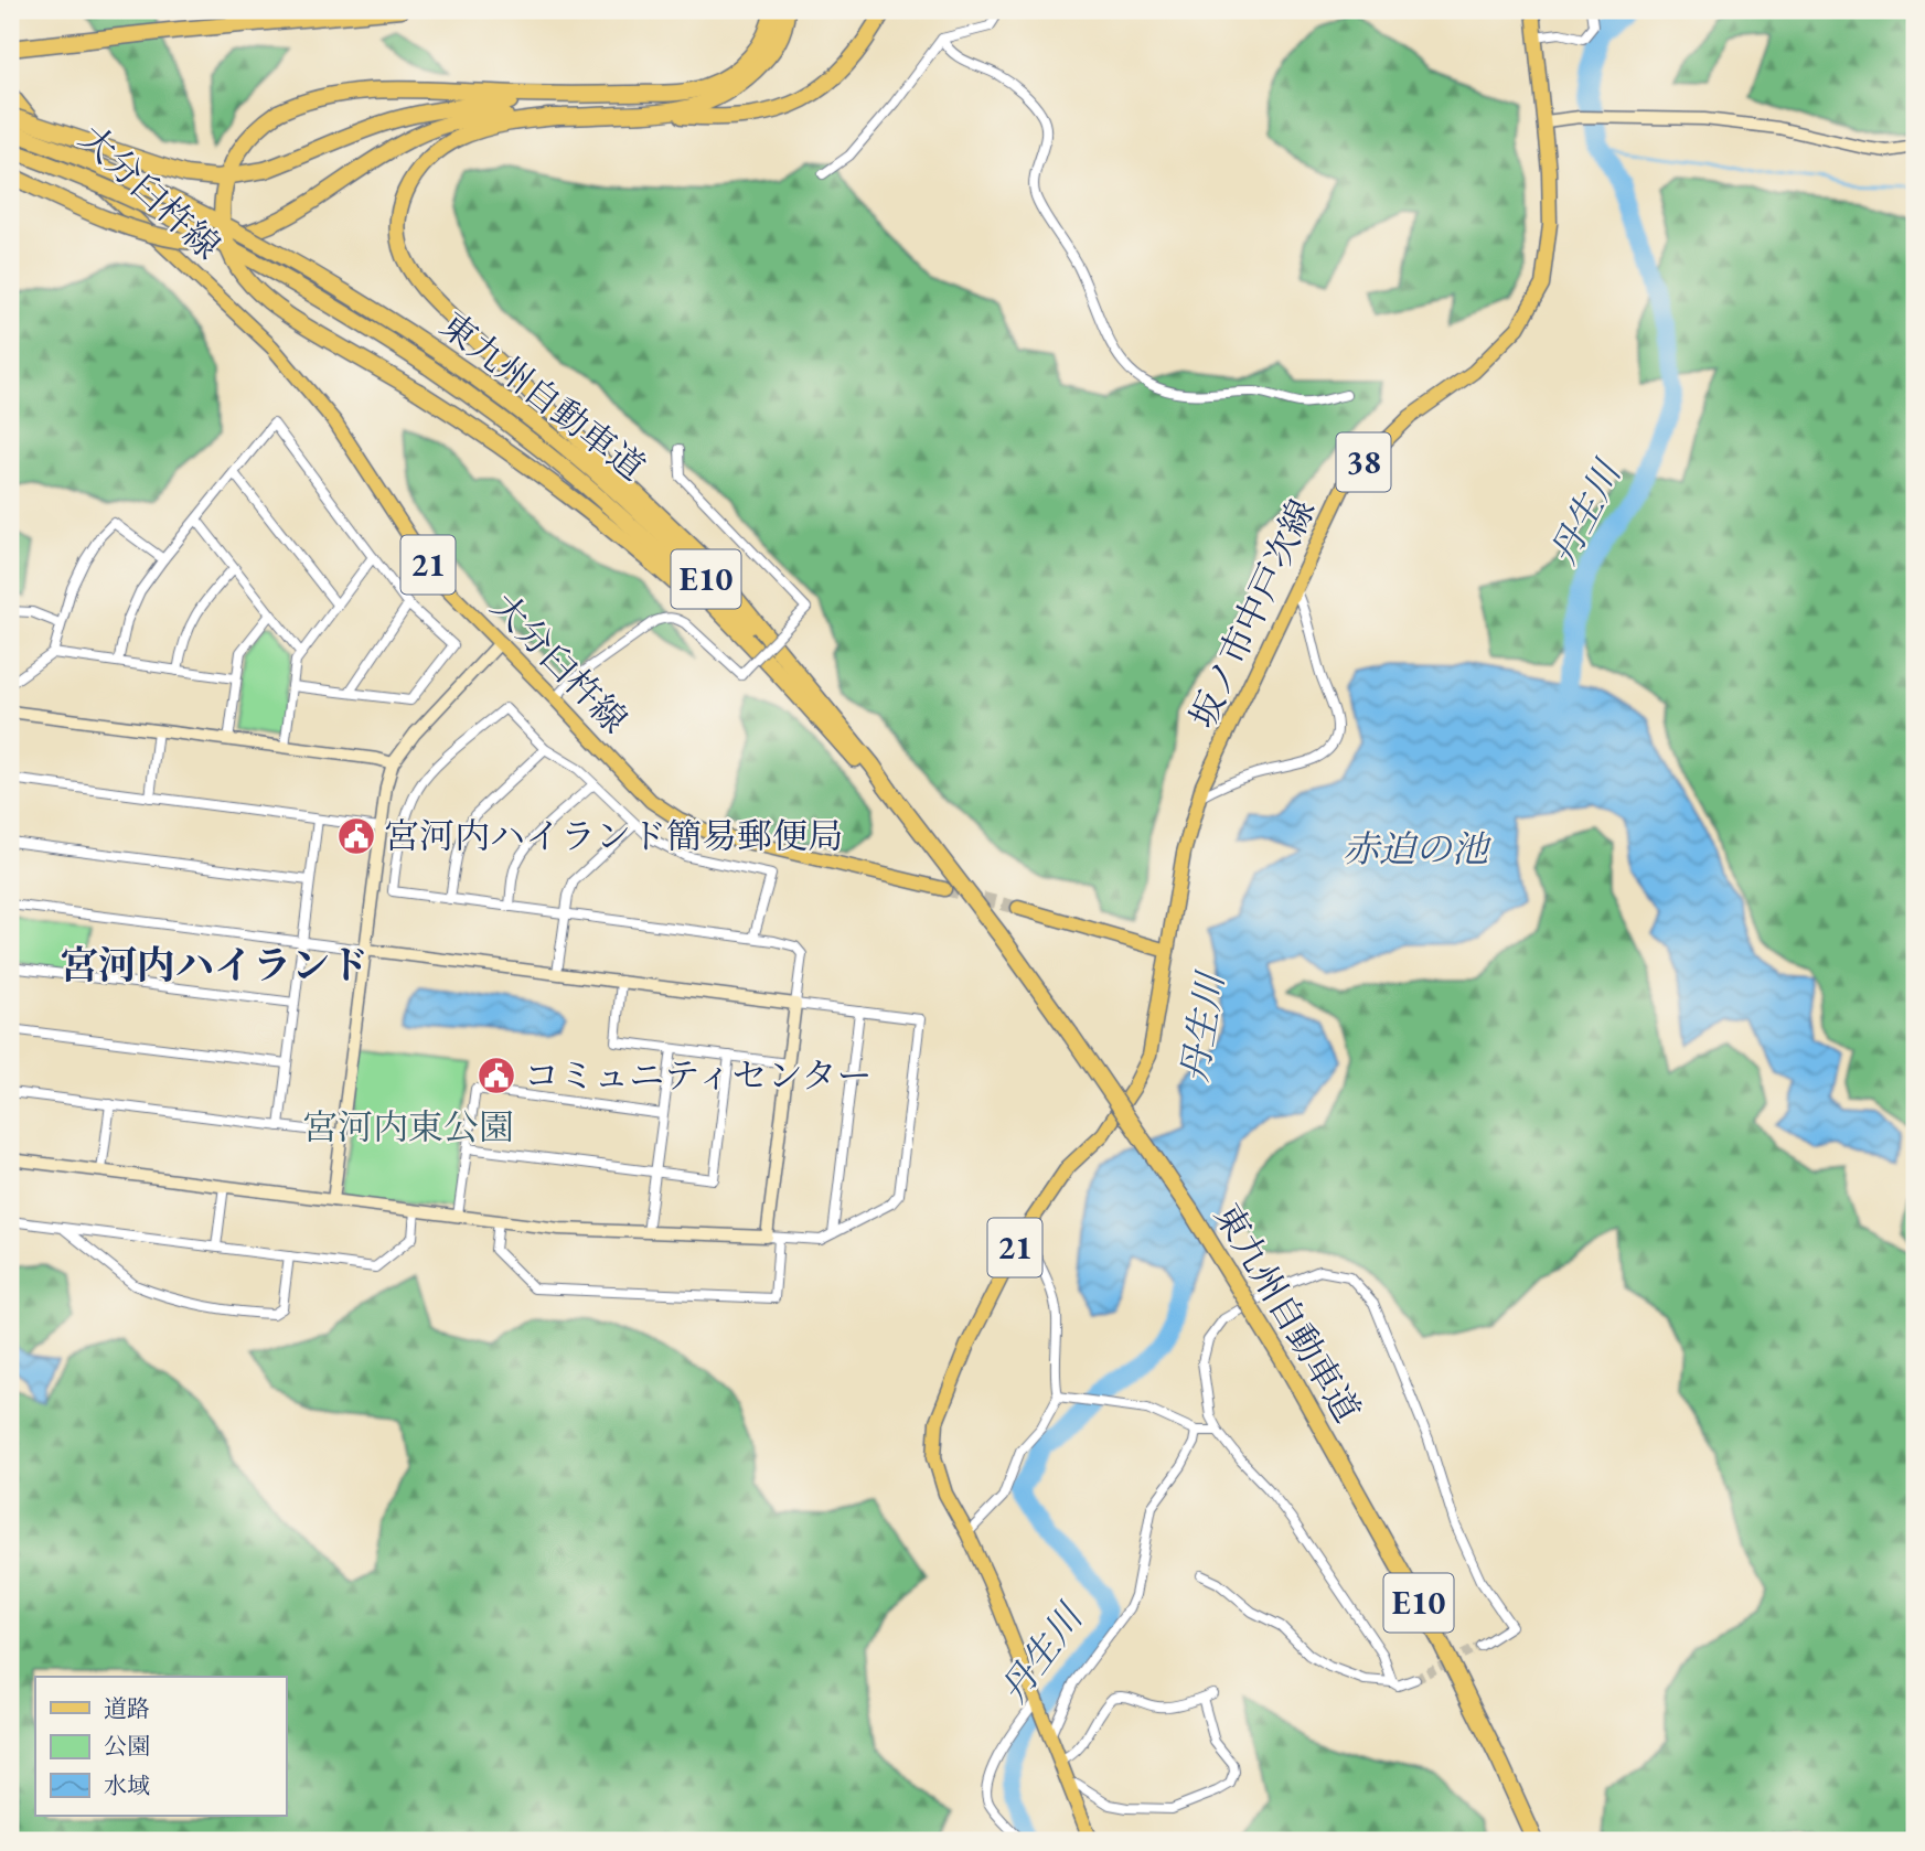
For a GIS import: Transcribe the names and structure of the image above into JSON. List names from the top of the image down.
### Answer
{
  "streets": {
    "highway": ["東九州自動車道", "E10"],
    "main road": [
      "大分臼杵線",
      "38",
      "21",
      "坂ノ市中戸次線"
    ]
  },
  "crossings": [
    ["21", "坂ノ市中戸次線"]
  ],
  "districts": ["宮河内ハイランド"],
  "water": ["丹生川", "赤迫の池"],
  "parks": ["宮河内東公園"],
  "places": {
    "public building": ["宮河内ハイランド簡易郵便局", "コミュニティセンター"]
  },
  "legend": ["道路", "公園", "水域"]
}
